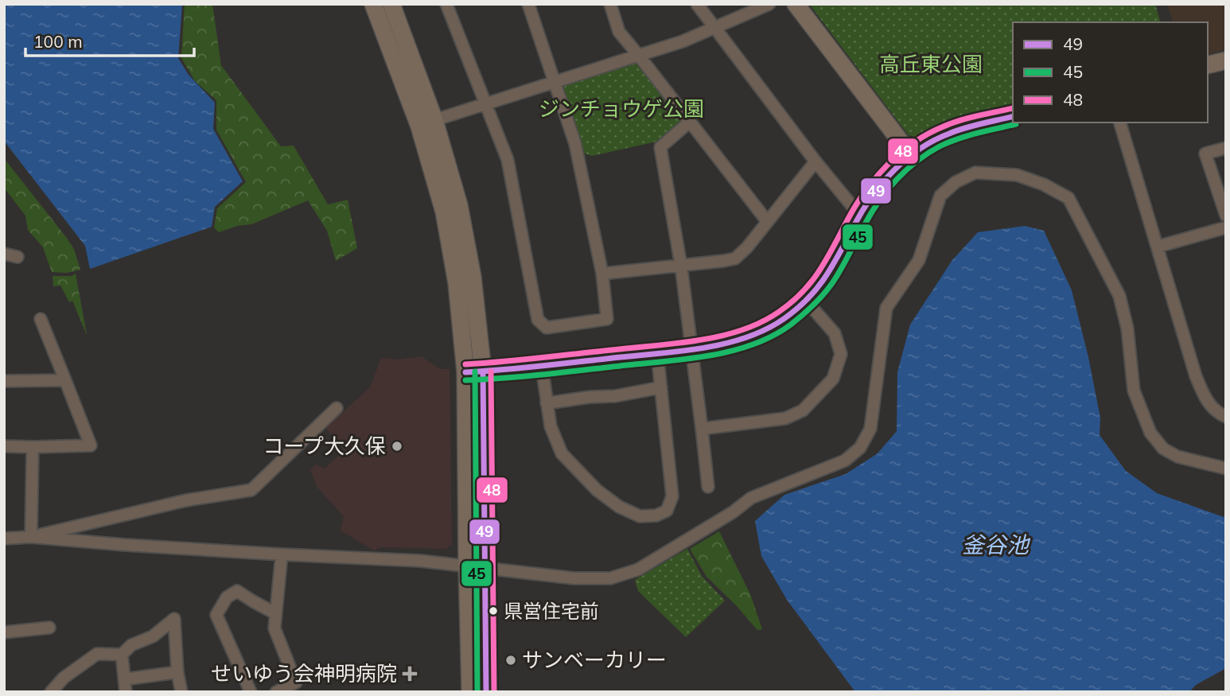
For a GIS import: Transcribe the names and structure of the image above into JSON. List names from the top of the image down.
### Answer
{
  "water": ["釜谷池"],
  "parks": ["高丘東公園", "ジンチョウゲ公園"],
  "places": {
    "other": ["コープ大久保", "県営住宅前", "サンベーカリー"],
    "health": ["せいゆう会神明病院"]
  },
  "lines": ["transit line 48", "transit line 49", "transit line 45"],
  "legend": ["49", "45", "48"],
  "scale_bar": "100 m"
}
